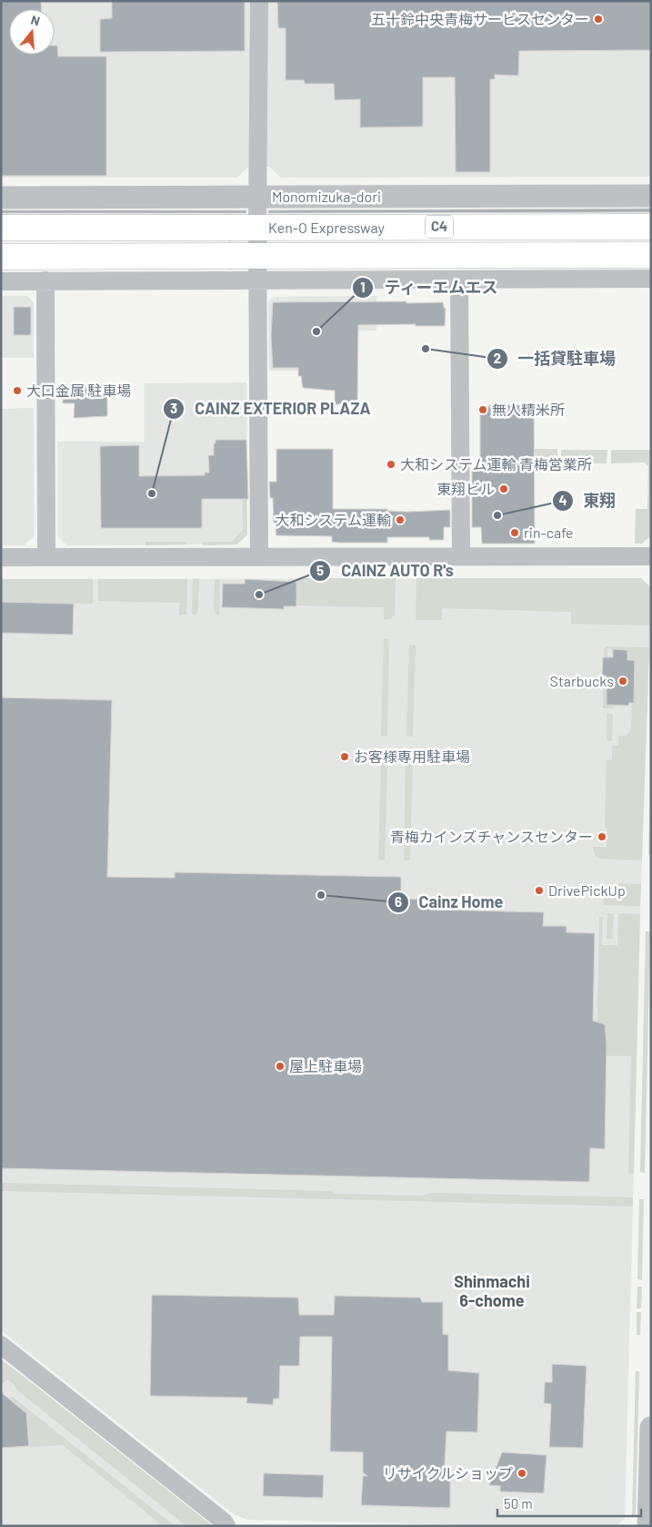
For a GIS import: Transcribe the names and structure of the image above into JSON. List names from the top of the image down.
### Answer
{
  "streets": {
    "highway": ["C4", "Ken-O Expressway"],
    "street": ["Monomizuka-dori"]
  },
  "districts": ["Shinmachi 6-chome"],
  "places": [
    "五十鈴中央青梅サービスセンター",
    "ティーエムエス",
    "一括貸駐車場",
    "大口金属 駐車場",
    "無人精米所",
    "大和システム運輸 青梅営業所",
    "東翔ビル",
    "CAINZ EXTERIOR PLAZA",
    "東翔",
    "大和システム運輸",
    "rin-cafe",
    "CAINZ AUTO R's",
    "Starbucks",
    "お客様専用駐車場",
    "青梅カインズチャンスセンター",
    "DrivePickUp",
    "Cainz Home",
    "屋上駐車場",
    "リサイクルショップ"
  ],
  "scale_bar": "50 m",
  "north": "top"
}
